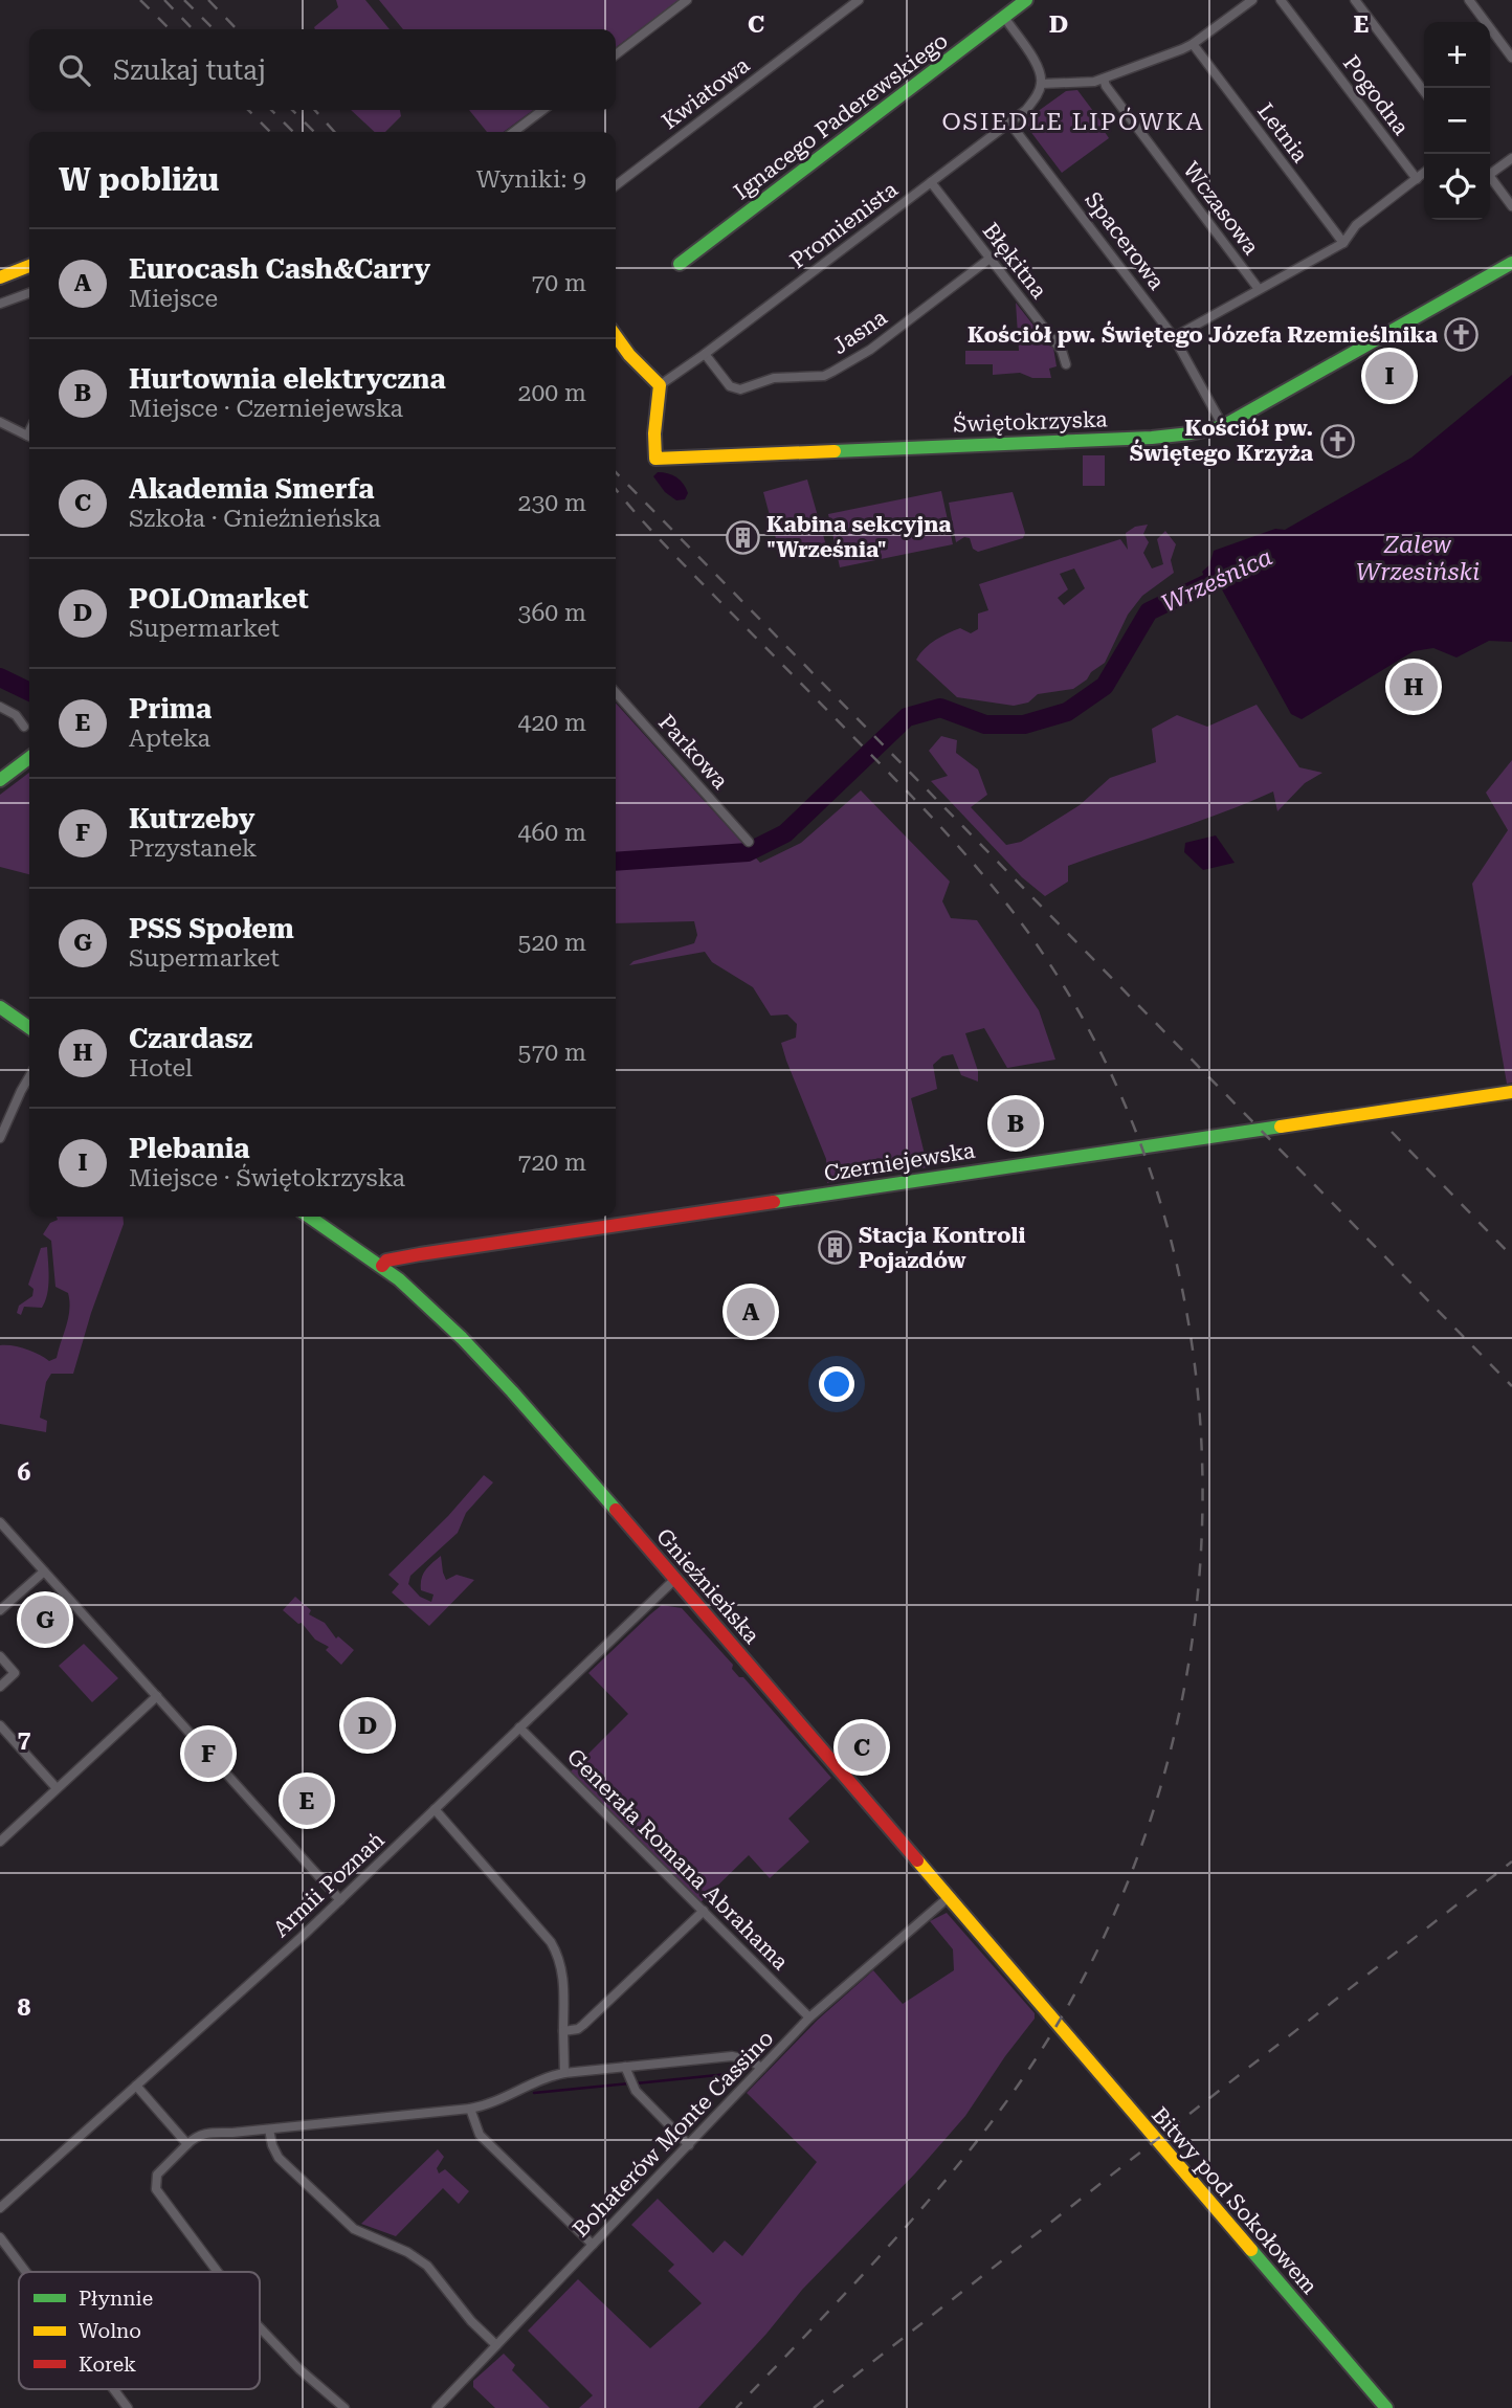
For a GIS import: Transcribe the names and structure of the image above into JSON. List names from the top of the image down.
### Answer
{
  "streets": {
    "street": [
      "Kwiatowa",
      "Pogodna",
      "Ignacego Paderewskiego",
      "Letnia",
      "Wczasowa",
      "Promienista",
      "Spacerowa",
      "Błękitna",
      "Jasna",
      "Świętokrzyska",
      "Parkowa",
      "Czerniejewska",
      "Gnieźnieńska",
      "Generała Romana Abrahama",
      "Armii Poznań",
      "Bohaterów Monte Cassino",
      "Bitwy pod Sokołowem"
    ]
  },
  "crossings": [
    ["Promienista", "Spacerowa"],
    ["Promienista", "Błękitna"],
    ["Promienista", "Jasna"],
    ["Promienista", "Świętokrzyska"],
    ["Spacerowa", "Świętokrzyska"],
    ["Błękitna", "Jasna"],
    ["Czerniejewska", "Gnieźnieńska"],
    ["Gnieźnieńska", "Armii Poznań"],
    ["Gnieźnieńska", "Bohaterów Monte Cassino"],
    ["Gnieźnieńska", "Bitwy pod Sokołowem"],
    ["Generała Romana Abrahama", "Armii Poznań"],
    ["Generała Romana Abrahama", "Bohaterów Monte Cassino"]
  ],
  "districts": ["OSIEDLE LIPÓWKA"],
  "water": ["Zalew Wrzesiński", "Wrześnica"],
  "places": {
    "church": ["Kościół pw. Świętego Józefa Rzemieślnika", "Kościół pw. Świętego Krzyża"],
    "building": ["Kabina sekcyjna \"Września\"", "Stacja Kontroli Pojazdów"]
  },
  "legend": ["Płynnie", "Wolno", "Korek"],
  "page": {
    "map_buttons": ["+", "−"],
    "search": "Szukaj tutaj",
    "heading": ["W pobliżu", "Wyniki: 9"],
    "list": [
      {
        "mark": "A",
        "name": "Eurocash Cash&Carry",
        "note": "Miejsce",
        "value": "70 m"
      },
      {
        "mark": "B",
        "name": "Hurtownia elektryczna",
        "note": "Miejsce · Czerniejewska",
        "value": "200 m"
      },
      {
        "mark": "C",
        "name": "Akademia Smerfa",
        "note": "Szkoła · Gnieźnieńska",
        "value": "230 m"
      },
      {
        "mark": "D",
        "name": "POLOmarket",
        "note": "Supermarket",
        "value": "360 m"
      },
      {
        "mark": "E",
        "name": "Prima",
        "note": "Apteka",
        "value": "420 m"
      },
      {
        "mark": "F",
        "name": "Kutrzeby",
        "note": "Przystanek",
        "value": "460 m"
      },
      {
        "mark": "G",
        "name": "PSS Społem",
        "note": "Supermarket",
        "value": "520 m"
      },
      {
        "mark": "H",
        "name": "Czardasz",
        "note": "Hotel",
        "value": "570 m"
      },
      {
        "mark": "I",
        "name": "Plebania",
        "note": "Miejsce · Świętokrzyska",
        "value": "720 m"
      }
    ],
    "pins": [
      "I",
      "H",
      "B",
      "A",
      "G",
      "D",
      "C",
      "F",
      "E"
    ]
  },
  "grid": {
    "columns": ["C", "D", "E"],
    "rows": ["6", "7", "8"]
  }
}
